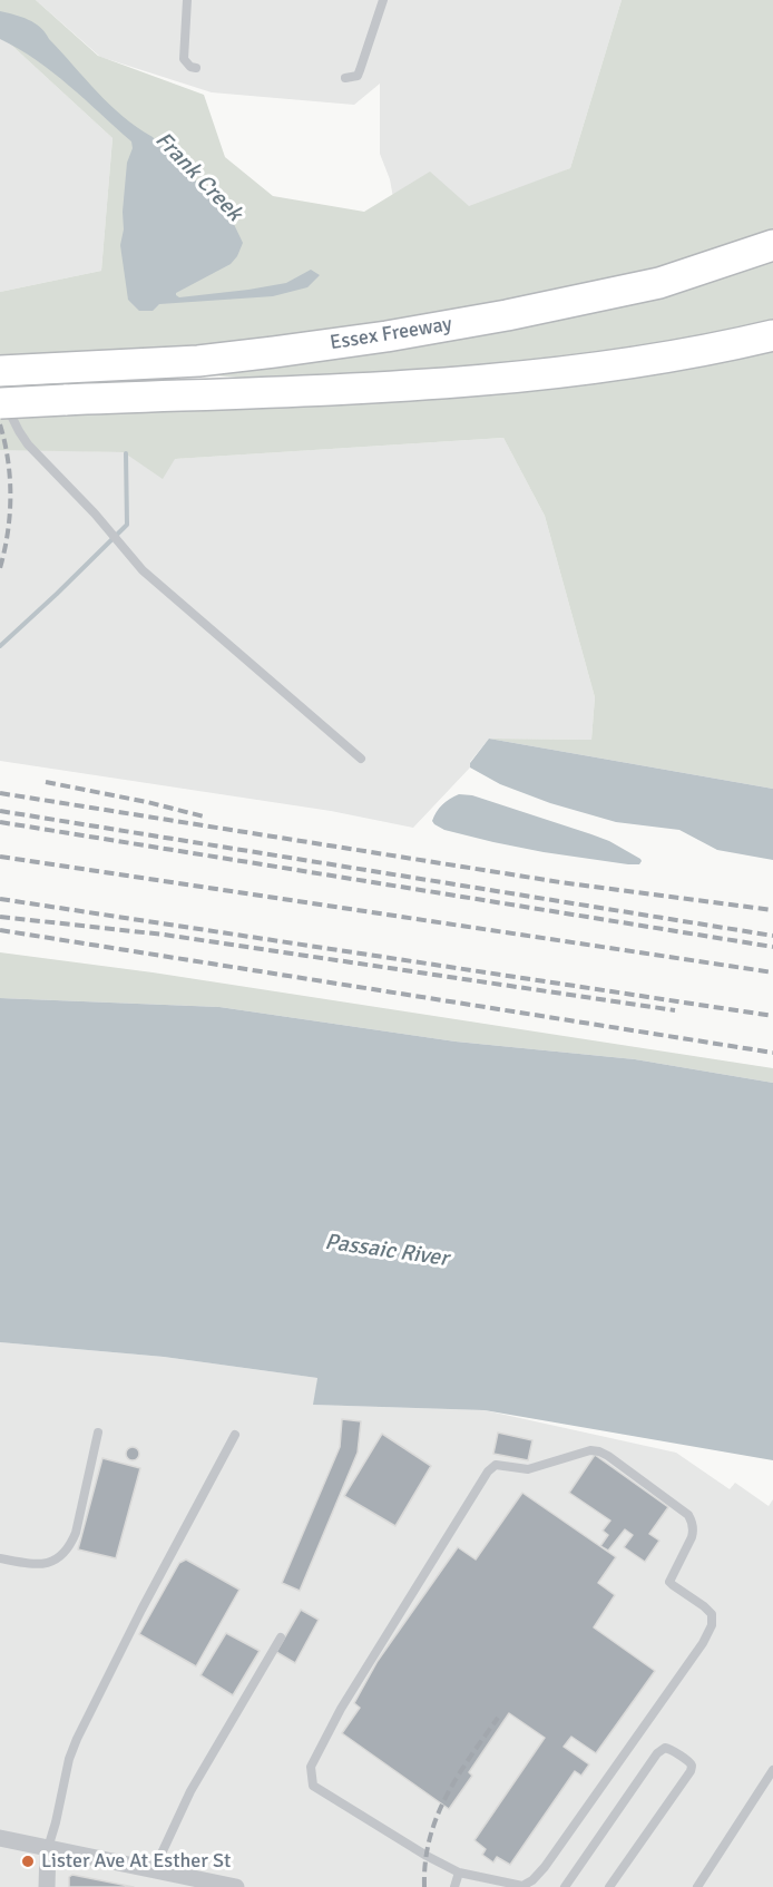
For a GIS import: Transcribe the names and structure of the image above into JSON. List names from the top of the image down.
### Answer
{
  "streets": {
    "highway": ["Essex Freeway"]
  },
  "water": ["Frank Creek", "Passaic River"],
  "places": ["Lister Ave At Esther St"]
}
